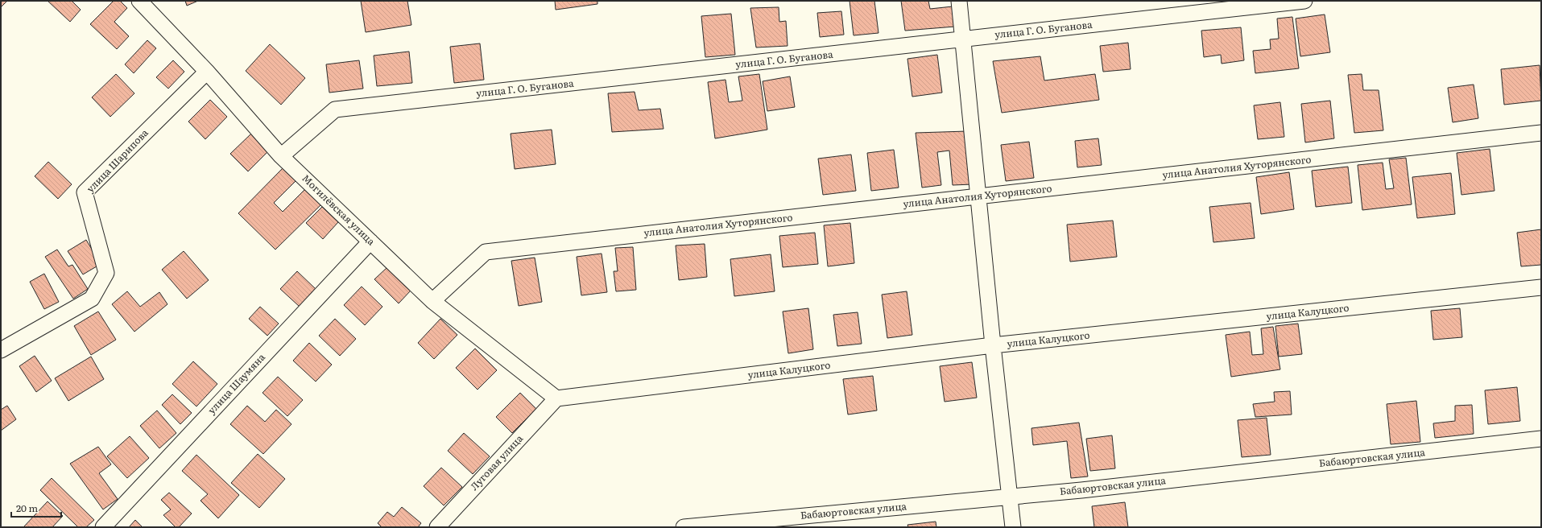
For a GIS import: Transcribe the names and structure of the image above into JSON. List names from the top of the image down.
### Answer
{
  "streets": {
    "street": [
      "улица Г. О. Буганова",
      "улица Шарипова",
      "улица Анатолия Хуторянского",
      "Могилёвская улица",
      "улица Калуцкого",
      "улица Шаумяна",
      "Бабаюртовская улица",
      "Луговая улица"
    ]
  },
  "crossings": [
    ["улица Г. О. Буганова", "Могилёвская улица"],
    ["улица Шарипова", "Могилёвская улица"],
    ["улица Анатолия Хуторянского", "Могилёвская улица"],
    ["Могилёвская улица", "улица Калуцкого"],
    ["Могилёвская улица", "улица Шаумяна"],
    ["Могилёвская улица", "Луговая улица"],
    ["улица Калуцкого", "Луговая улица"]
  ],
  "scale_bar": "20 m"
}
